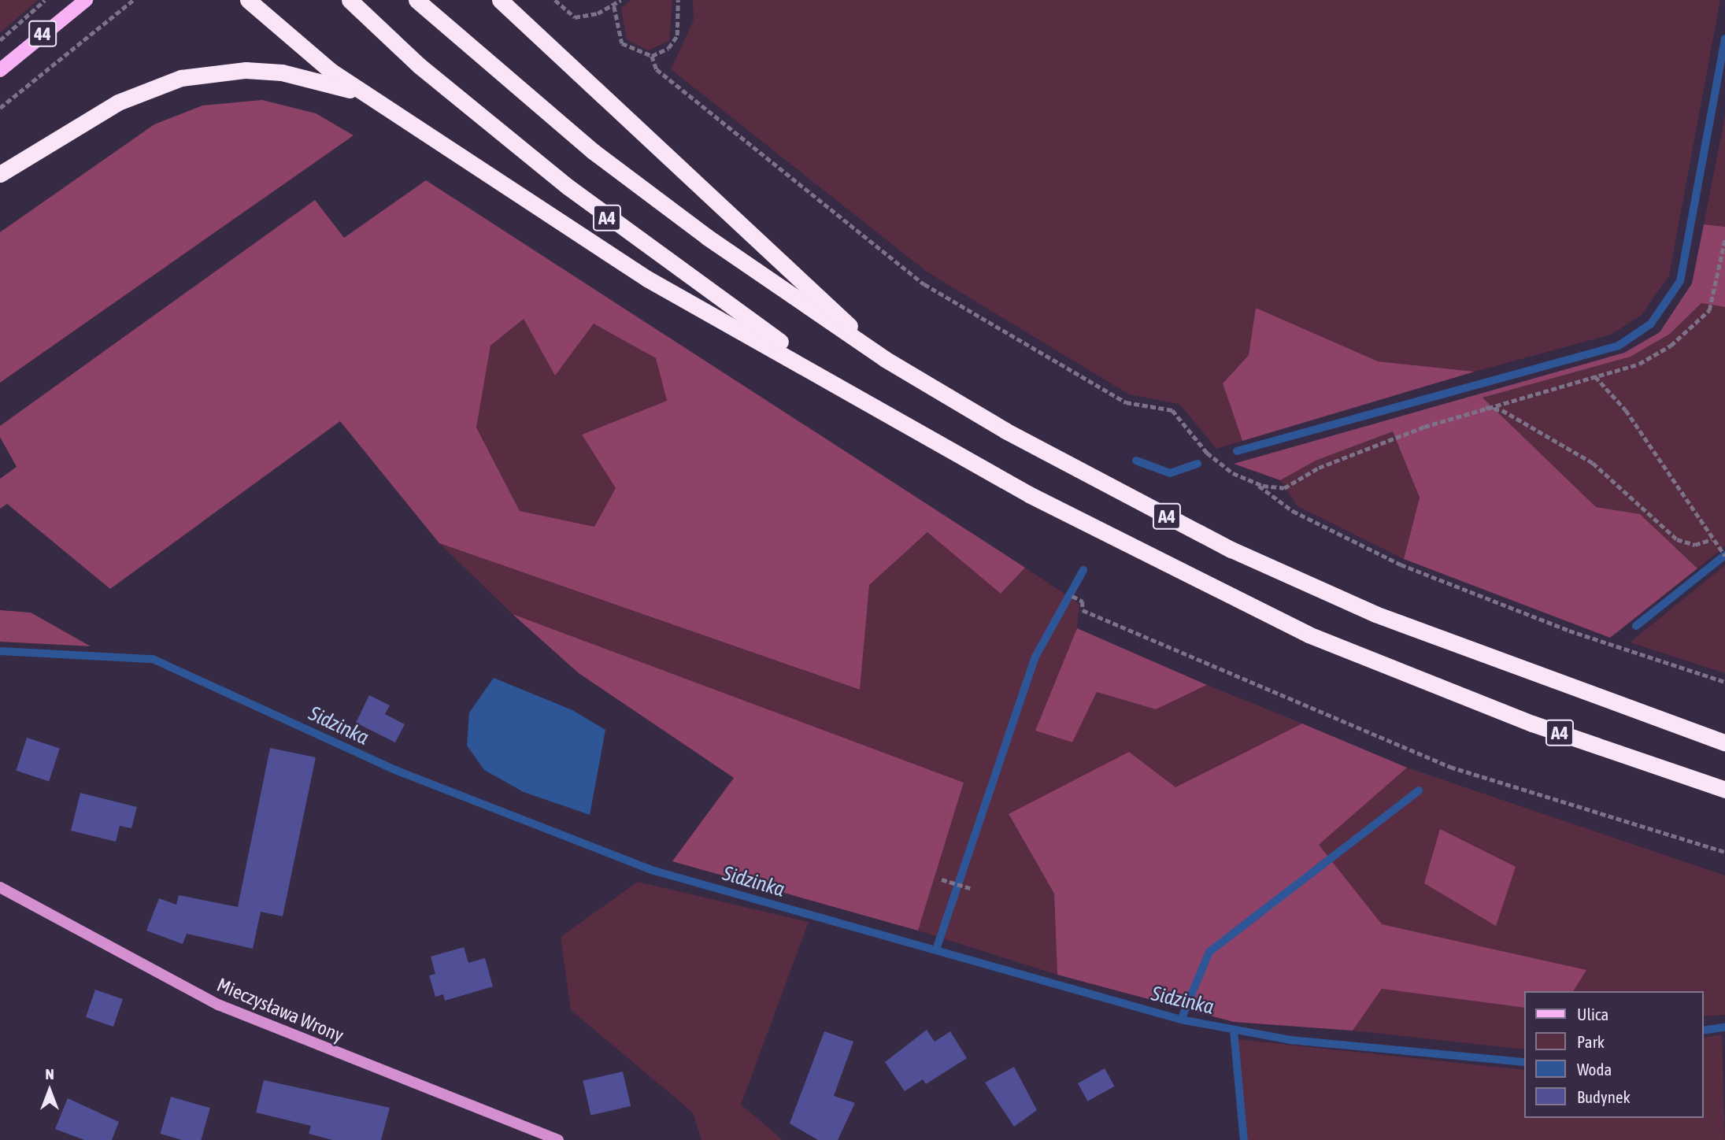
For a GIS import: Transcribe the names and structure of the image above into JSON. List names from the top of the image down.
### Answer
{
  "streets": {
    "highway": ["A4"],
    "main road": ["44"],
    "street": ["Mieczysława Wrony"]
  },
  "water": ["Sidzinka"],
  "legend": [
    "Ulica",
    "Park",
    "Woda",
    "Budynek"
  ],
  "north": "top"
}
